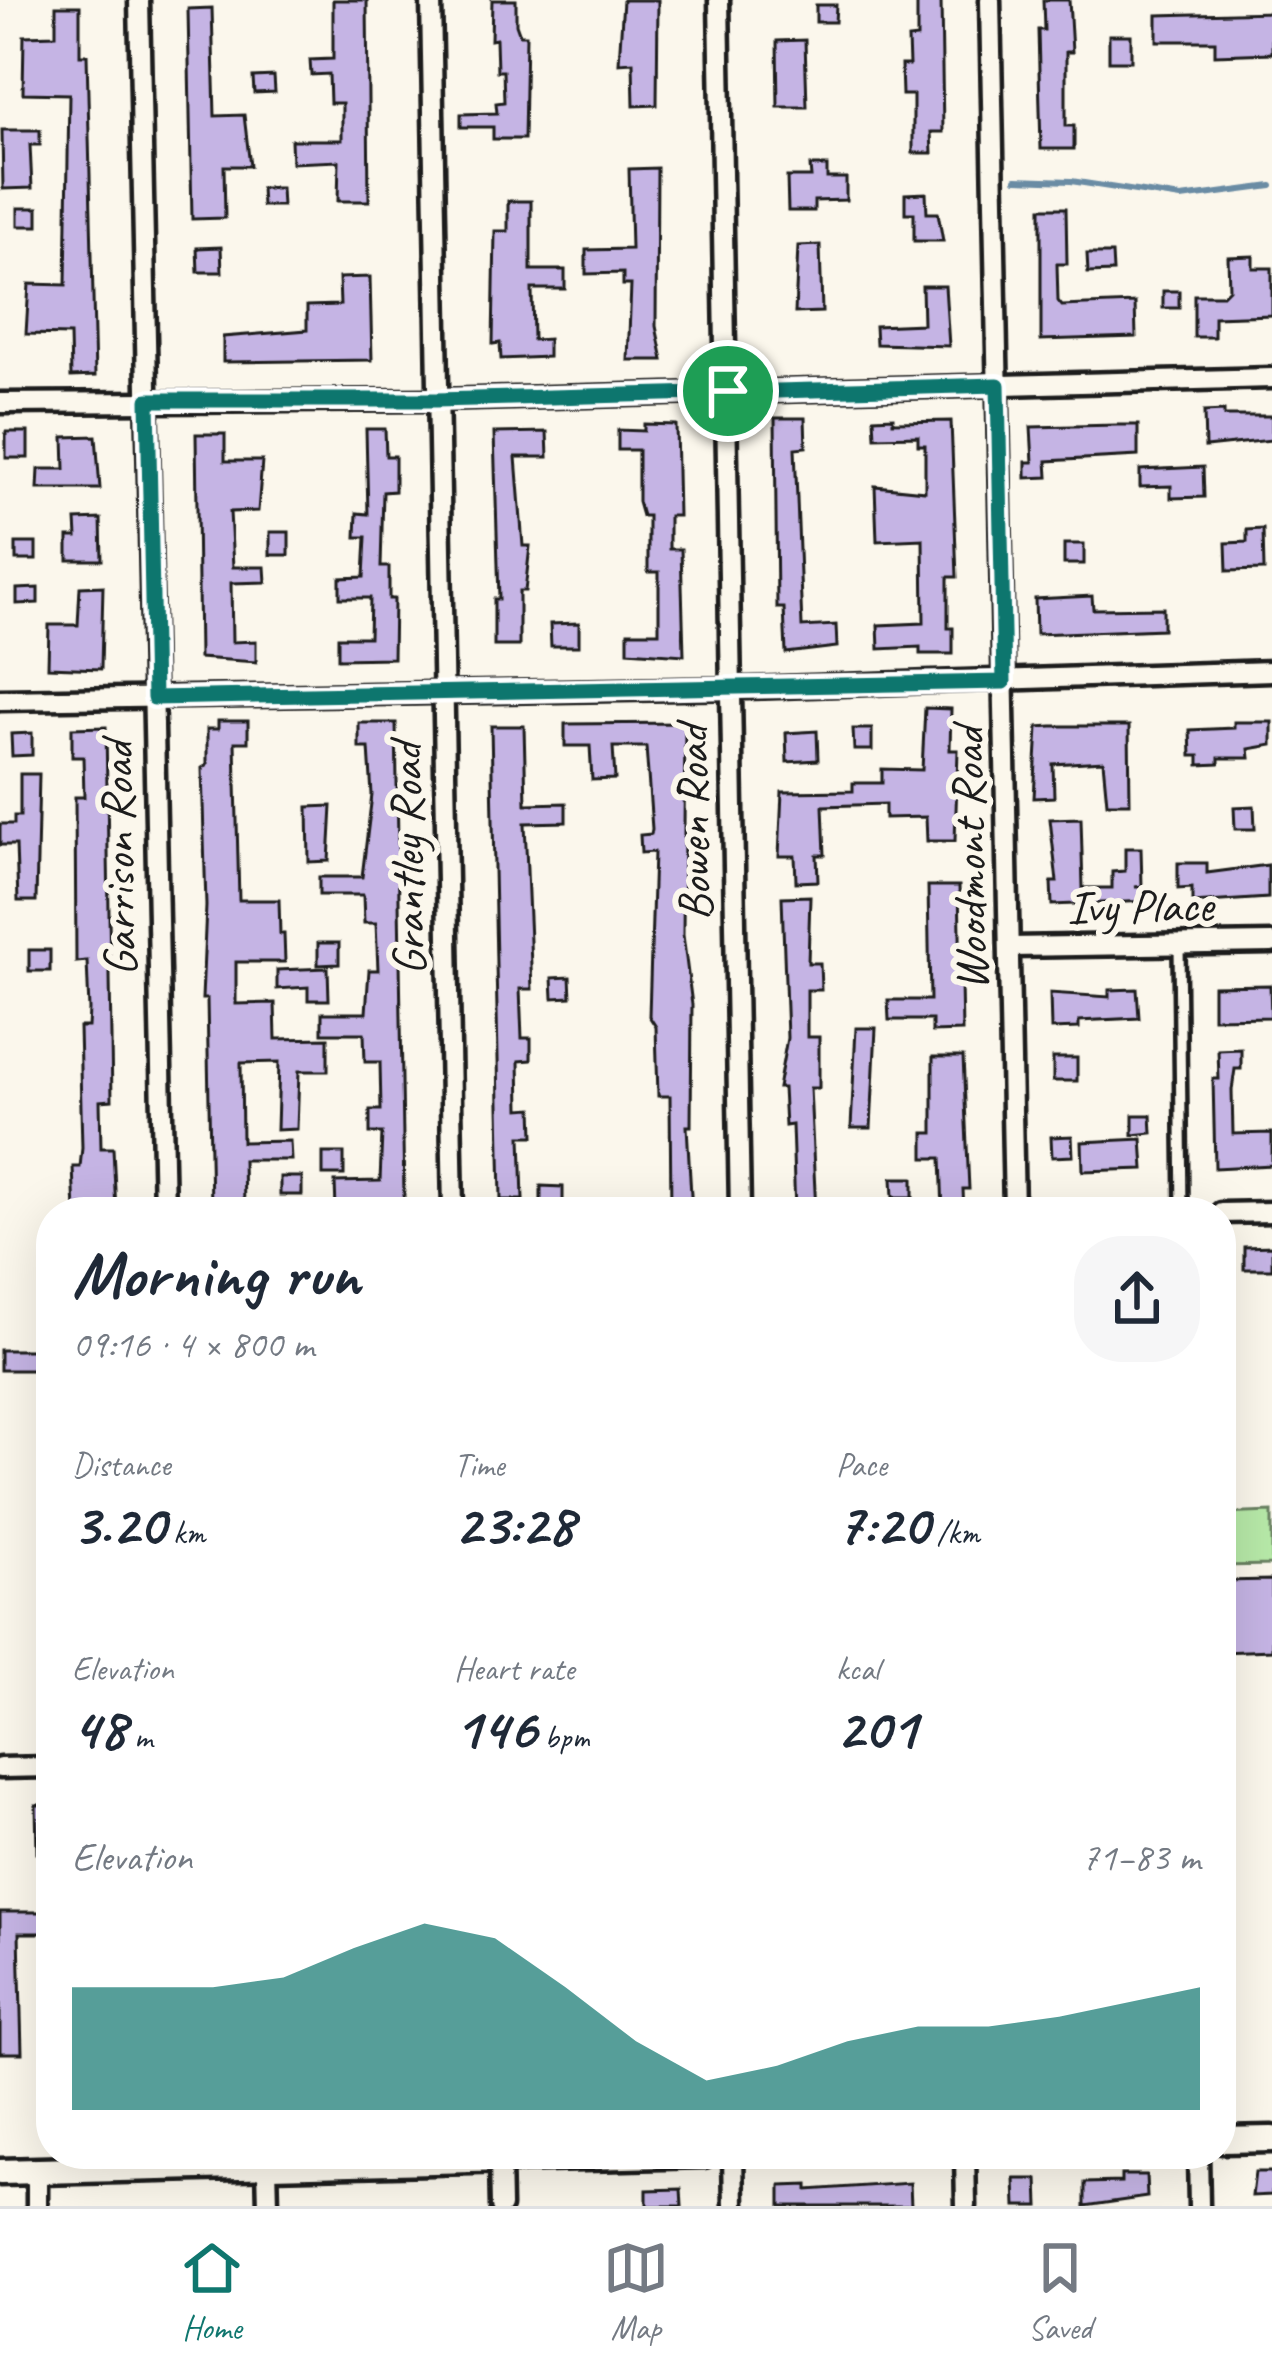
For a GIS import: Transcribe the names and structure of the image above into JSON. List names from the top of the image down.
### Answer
{
  "streets": {
    "street": [
      "Bowen Road",
      "Garrison Road",
      "Grantley Road",
      "Woodmont Road",
      "Ivy Place"
    ]
  },
  "crossings": [
    ["Woodmont Road", "Ivy Place"]
  ],
  "page": {
    "heading": ["Morning run", "09:16 · 4 × 800 m"],
    "stats": [
      ["Distance", "3.20 km"],
      ["Time", "23:28"],
      ["Pace", "7:20 /km"],
      ["Elevation", "48 m"],
      ["Heart rate", "146 bpm"],
      ["kcal", "201"]
    ],
    "chart": ["Elevation", "71–83 m"],
    "tabs": ["Home", "Map", "Saved"]
  }
}
